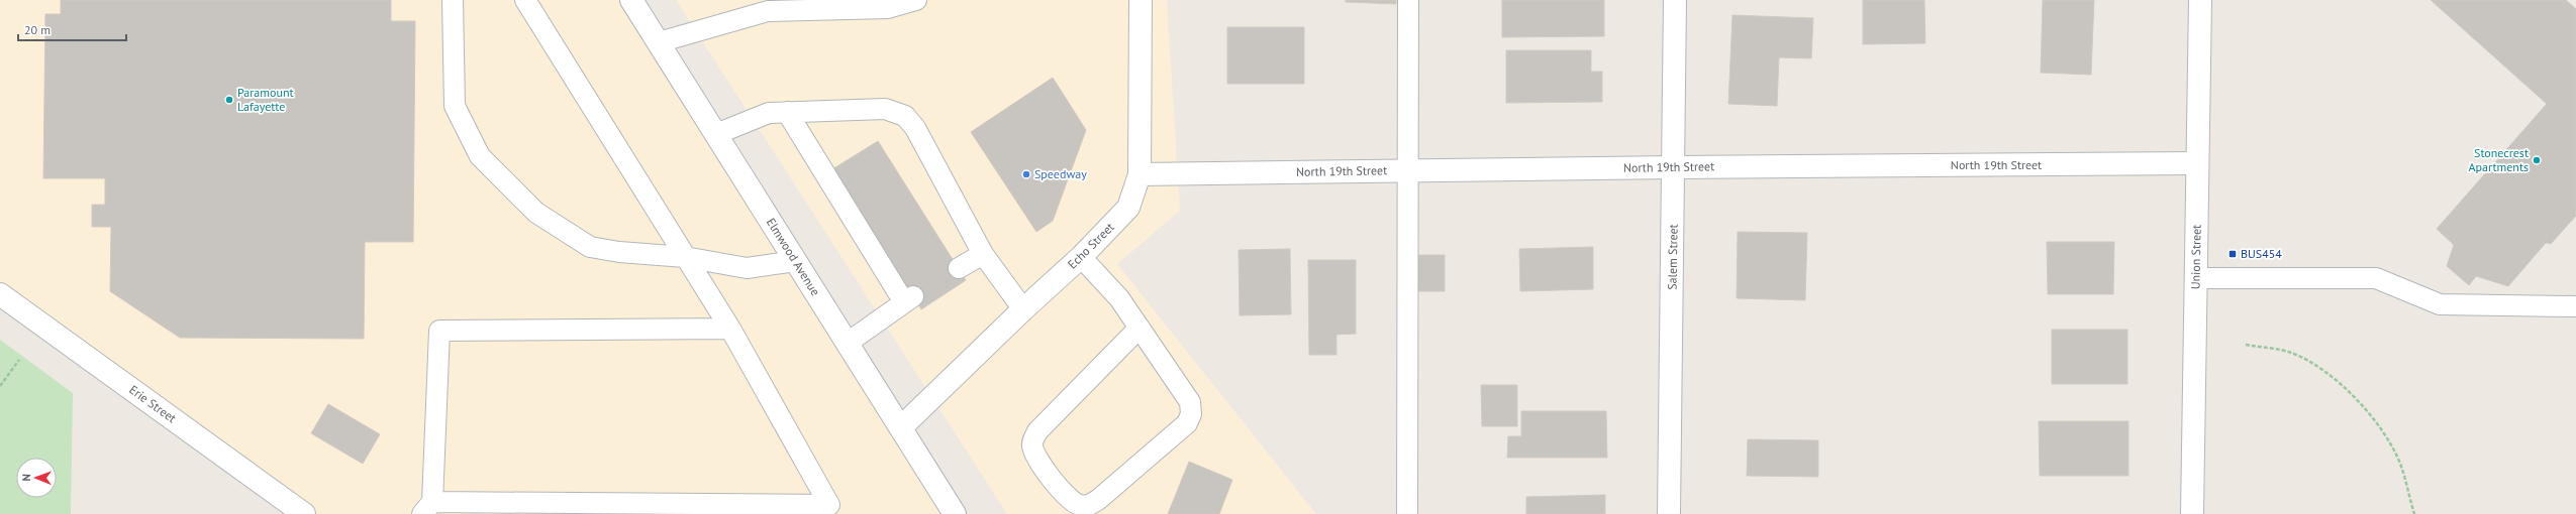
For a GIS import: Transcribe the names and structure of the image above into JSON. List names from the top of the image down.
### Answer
{
  "streets": {
    "street": [
      "North 19th Street",
      "Echo Street",
      "Elmwood Avenue",
      "Salem Street",
      "Union Street",
      "Erie Street"
    ]
  },
  "crossings": [
    ["North 19th Street", "Echo Street"],
    ["North 19th Street", "Salem Street"],
    ["North 19th Street", "Union Street"],
    ["Echo Street", "Elmwood Avenue"]
  ],
  "places": {
    "other": ["Paramount Lafayette", "Stonecrest Apartments", "Speedway"],
    "transit": ["BUS454"]
  },
  "scale_bar": "20 m",
  "north": "left"
}
